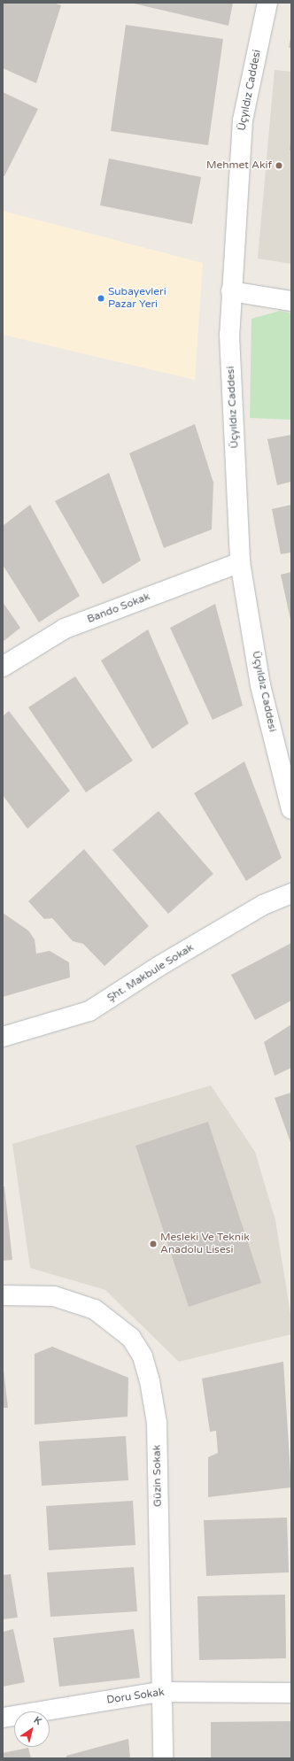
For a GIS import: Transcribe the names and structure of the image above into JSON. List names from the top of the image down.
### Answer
{
  "streets": {
    "street": [
      "Üçyıldız Caddesi",
      "Bando Sokak",
      "Şht. Makbule Sokak",
      "Güzin Sokak",
      "Doru Sokak"
    ]
  },
  "crossings": [
    ["Üçyıldız Caddesi", "Bando Sokak"],
    ["Güzin Sokak", "Doru Sokak"]
  ],
  "places": ["Mehmet Akif", "Subayevleri Pazar Yeri", "Mesleki Ve Teknik Anadolu Lisesi"],
  "north": "top right"
}
